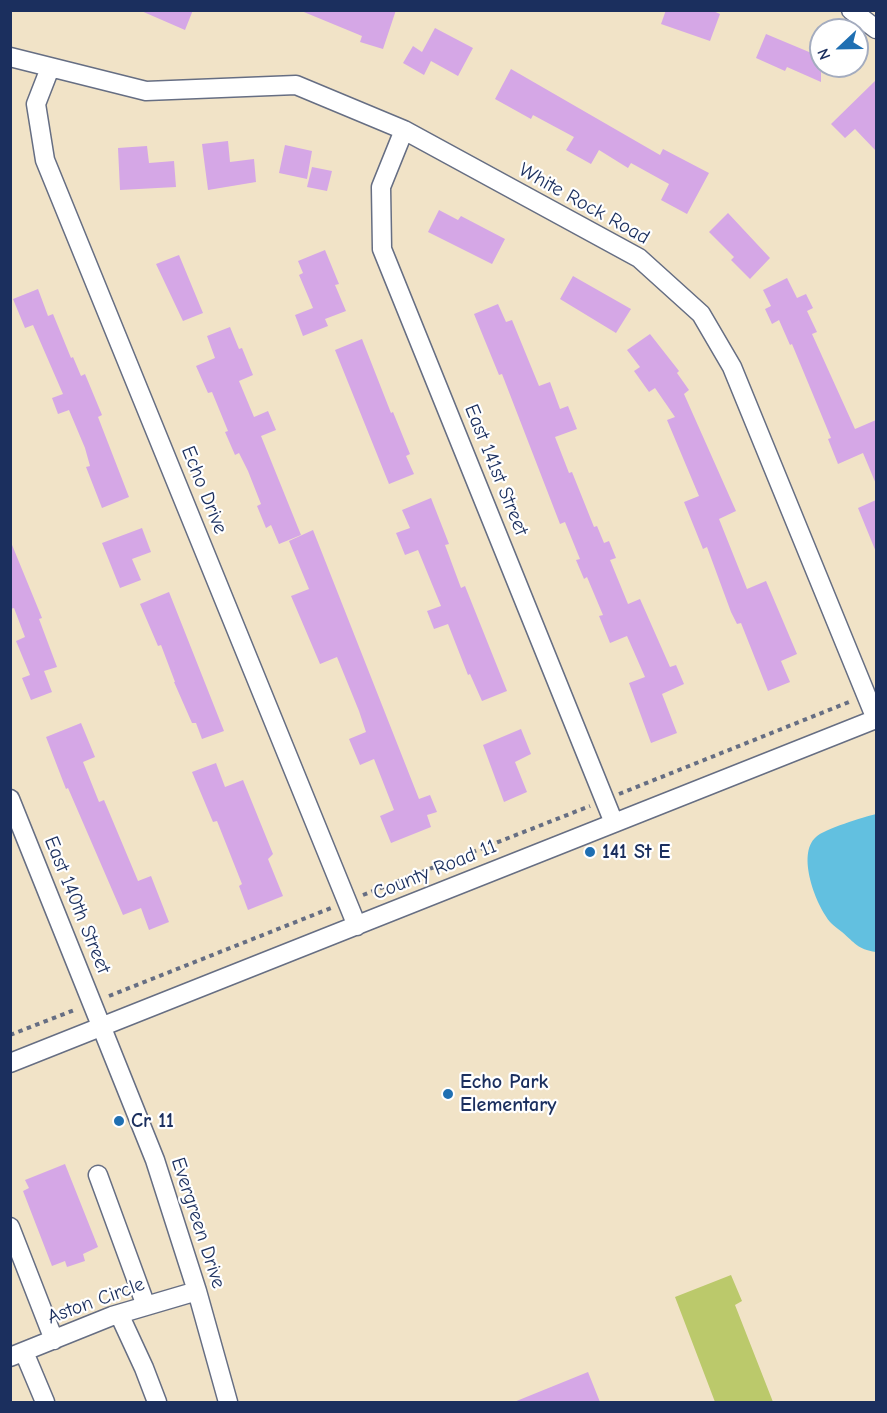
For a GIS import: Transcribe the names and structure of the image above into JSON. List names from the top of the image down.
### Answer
{
  "streets": {
    "street": [
      "White Rock Road",
      "East 141st Street",
      "Echo Drive",
      "County Road 11",
      "East 140th Street",
      "Evergreen Drive",
      "Aston Circle"
    ]
  },
  "crossings": [
    ["White Rock Road", "East 141st Street"],
    ["White Rock Road", "Echo Drive"],
    ["White Rock Road", "County Road 11"],
    ["East 141st Street", "County Road 11"],
    ["Echo Drive", "County Road 11"],
    ["County Road 11", "East 140th Street"],
    ["County Road 11", "Evergreen Drive"],
    ["East 140th Street", "Evergreen Drive"],
    ["Evergreen Drive", "Aston Circle"]
  ],
  "places": ["141 St E", "Echo Park Elementary", "Cr 11"],
  "north": "left"
}
